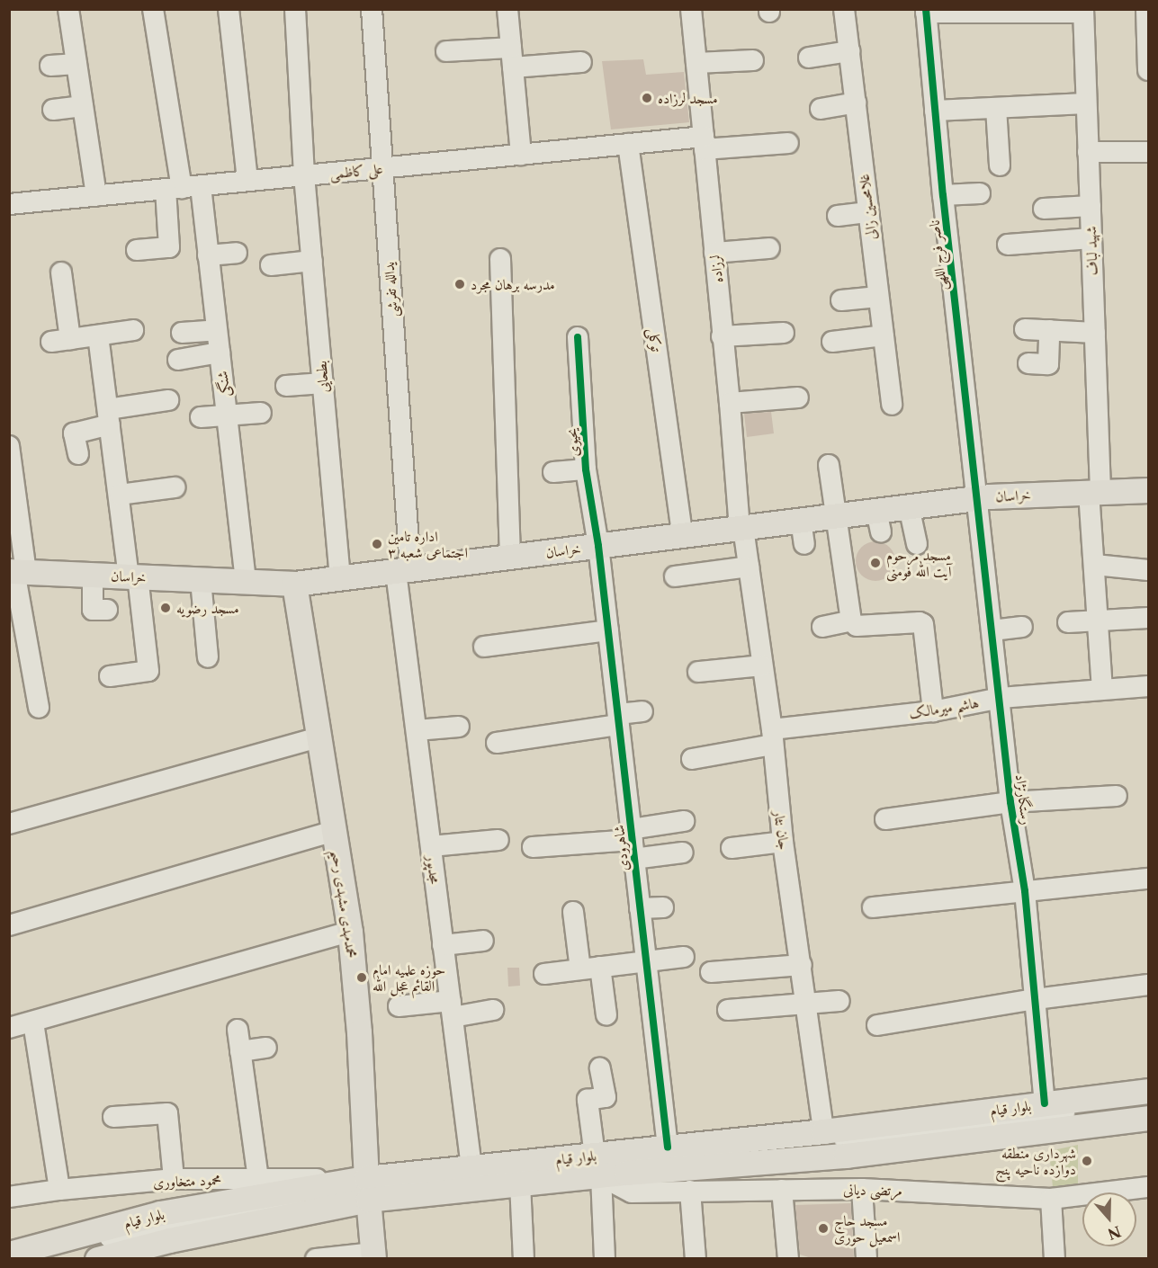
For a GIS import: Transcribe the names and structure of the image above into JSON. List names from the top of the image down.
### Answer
{
  "streets": {
    "main road": ["خراسان", "محمدمهدی مشهدی رحیم", "بلوار قیام"],
    "street": [
      "علی کاظمی",
      "غلامحسین زالی",
      "شهید لباف",
      "ناصر فرج اللهی",
      "لرزاده",
      "یدالله تفرشی",
      "توکلی",
      "بطحایی",
      "شنگی",
      "یحیوی",
      "هاشم میرمالک",
      "رستگارنژاد",
      "جان نثار",
      "شاهرودی",
      "مجدپور",
      "محمود متخاوری",
      "مرتضی دیانی"
    ]
  },
  "crossings": [
    ["علی کاظمی", "لرزاده"],
    ["علی کاظمی", "یدالله تفرشی"],
    ["علی کاظمی", "توکلی"],
    ["علی کاظمی", "بطحایی"],
    ["علی کاظمی", "شنگی"],
    ["شهید لباف", "خراسان"],
    ["شهید لباف", "هاشم میرمالک"],
    ["ناصر فرج اللهی", "خراسان"],
    ["ناصر فرج اللهی", "رستگارنژاد"],
    ["لرزاده", "خراسان"],
    ["لرزاده", "جان نثار"],
    ["یدالله تفرشی", "خراسان"],
    ["یدالله تفرشی", "مجدپور"],
    ["توکلی", "خراسان"],
    ["بطحایی", "خراسان"],
    ["شنگی", "خراسان"],
    ["یحیوی", "خراسان"],
    ["یحیوی", "شاهرودی"],
    ["خراسان", "رستگارنژاد"],
    ["خراسان", "جان نثار"],
    ["خراسان", "شاهرودی"],
    ["خراسان", "مجدپور"],
    ["خراسان", "محمدمهدی مشهدی رحیم"],
    ["هاشم میرمالک", "رستگارنژاد"],
    ["هاشم میرمالک", "جان نثار"],
    ["رستگارنژاد", "بلوار قیام"],
    ["جان نثار", "بلوار قیام"],
    ["شاهرودی", "بلوار قیام"],
    ["مجدپور", "بلوار قیام"],
    ["محمدمهدی مشهدی رحیم", "بلوار قیام"],
    ["محمدمهدی مشهدی رحیم", "محمود متخاوری"],
    ["بلوار قیام", "محمود متخاوری"],
    ["بلوار قیام", "مرتضی دیانی"]
  ],
  "places": [
    "مسجد لرزاده",
    "مدرسه برهان مجرد",
    "اداره تامین اجتماعی شعبه ۳",
    "مسجد مرحوم آیت الله فومنی",
    "مسجد رضویه",
    "حوزه علمیه امام القائم عجل الله",
    "شهرداری منطقه دوازده ناحیه پنج",
    "مسجد حاج اسمعیل حوری"
  ],
  "north": "bottom"
}
